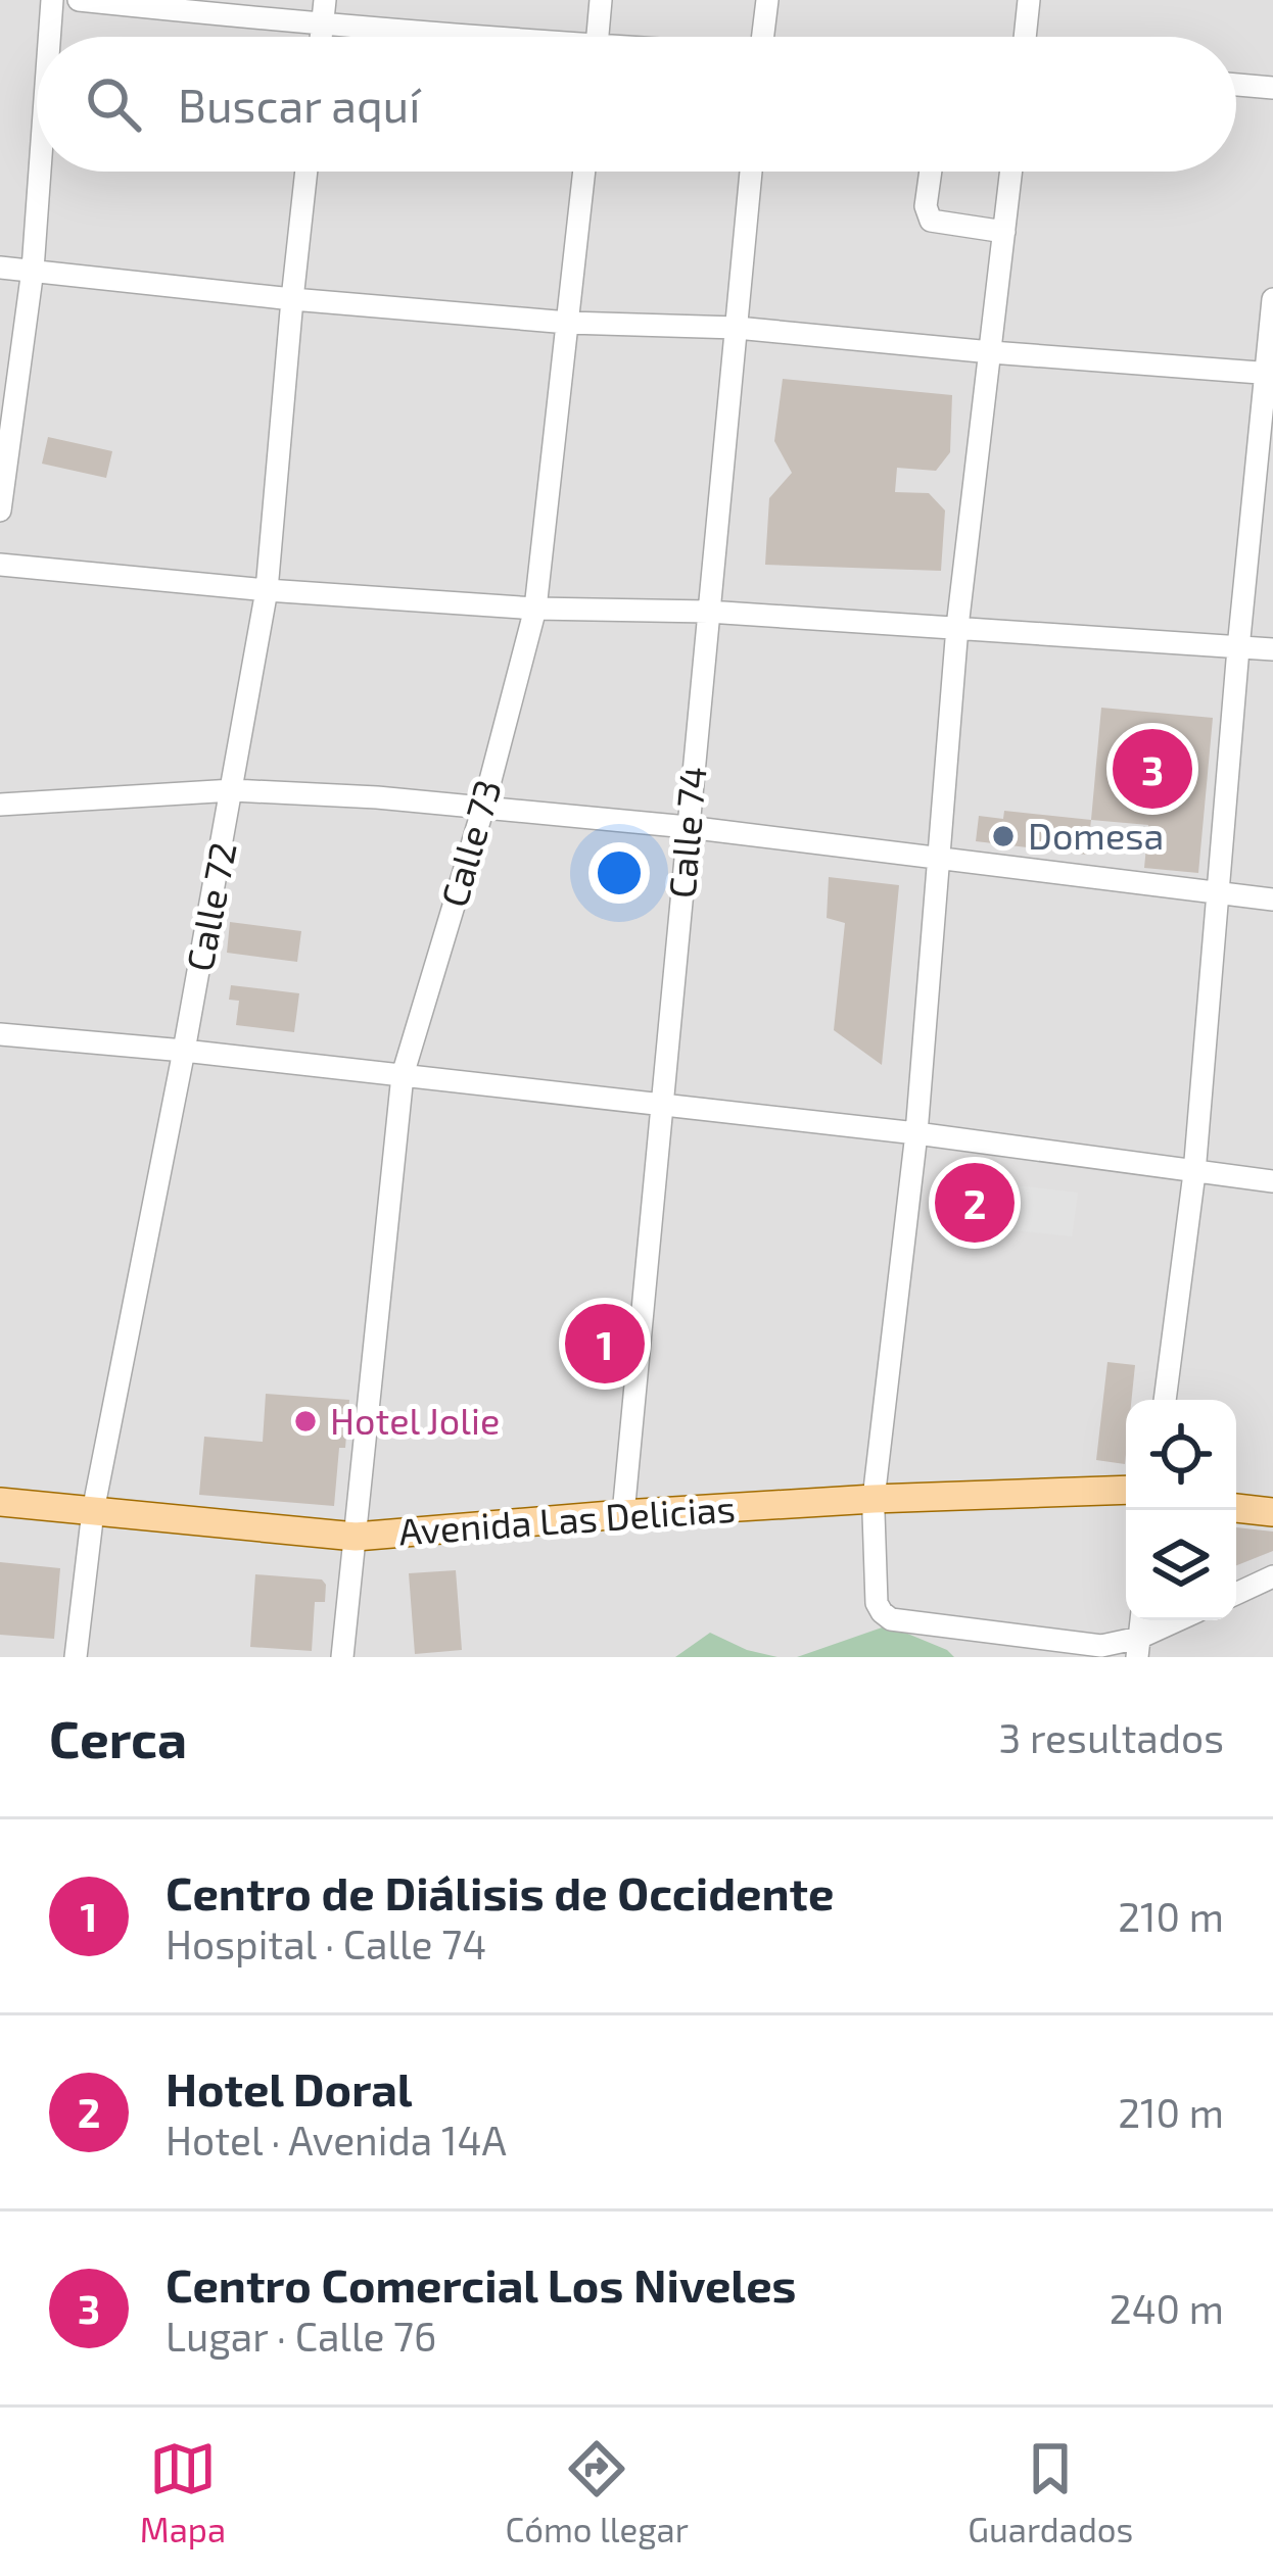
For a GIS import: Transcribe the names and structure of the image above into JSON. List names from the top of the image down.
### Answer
{
  "streets": {
    "main road": ["Avenida Las Delicias"],
    "street": ["Calle 74", "Calle 73", "Calle 72"]
  },
  "crossings": [
    ["Calle 74", "Avenida Las Delicias"],
    ["Calle 73", "Avenida Las Delicias"],
    ["Calle 72", "Avenida Las Delicias"]
  ],
  "places": ["Domesa", "Hotel Jolie"],
  "page": {
    "search": "Buscar aquí",
    "pins": ["3", "2", "1"],
    "heading": ["Cerca", "3 resultados"],
    "list": [
      {
        "mark": "1",
        "name": "Centro de Diálisis de Occidente",
        "note": "Hospital · Calle 74",
        "value": "210 m"
      },
      {
        "mark": "2",
        "name": "Hotel Doral",
        "note": "Hotel · Avenida 14A",
        "value": "210 m"
      },
      {
        "mark": "3",
        "name": "Centro Comercial Los Niveles",
        "note": "Lugar · Calle 76",
        "value": "240 m"
      }
    ],
    "nav": ["Mapa", "Cómo llegar", "Guardados"]
  }
}
